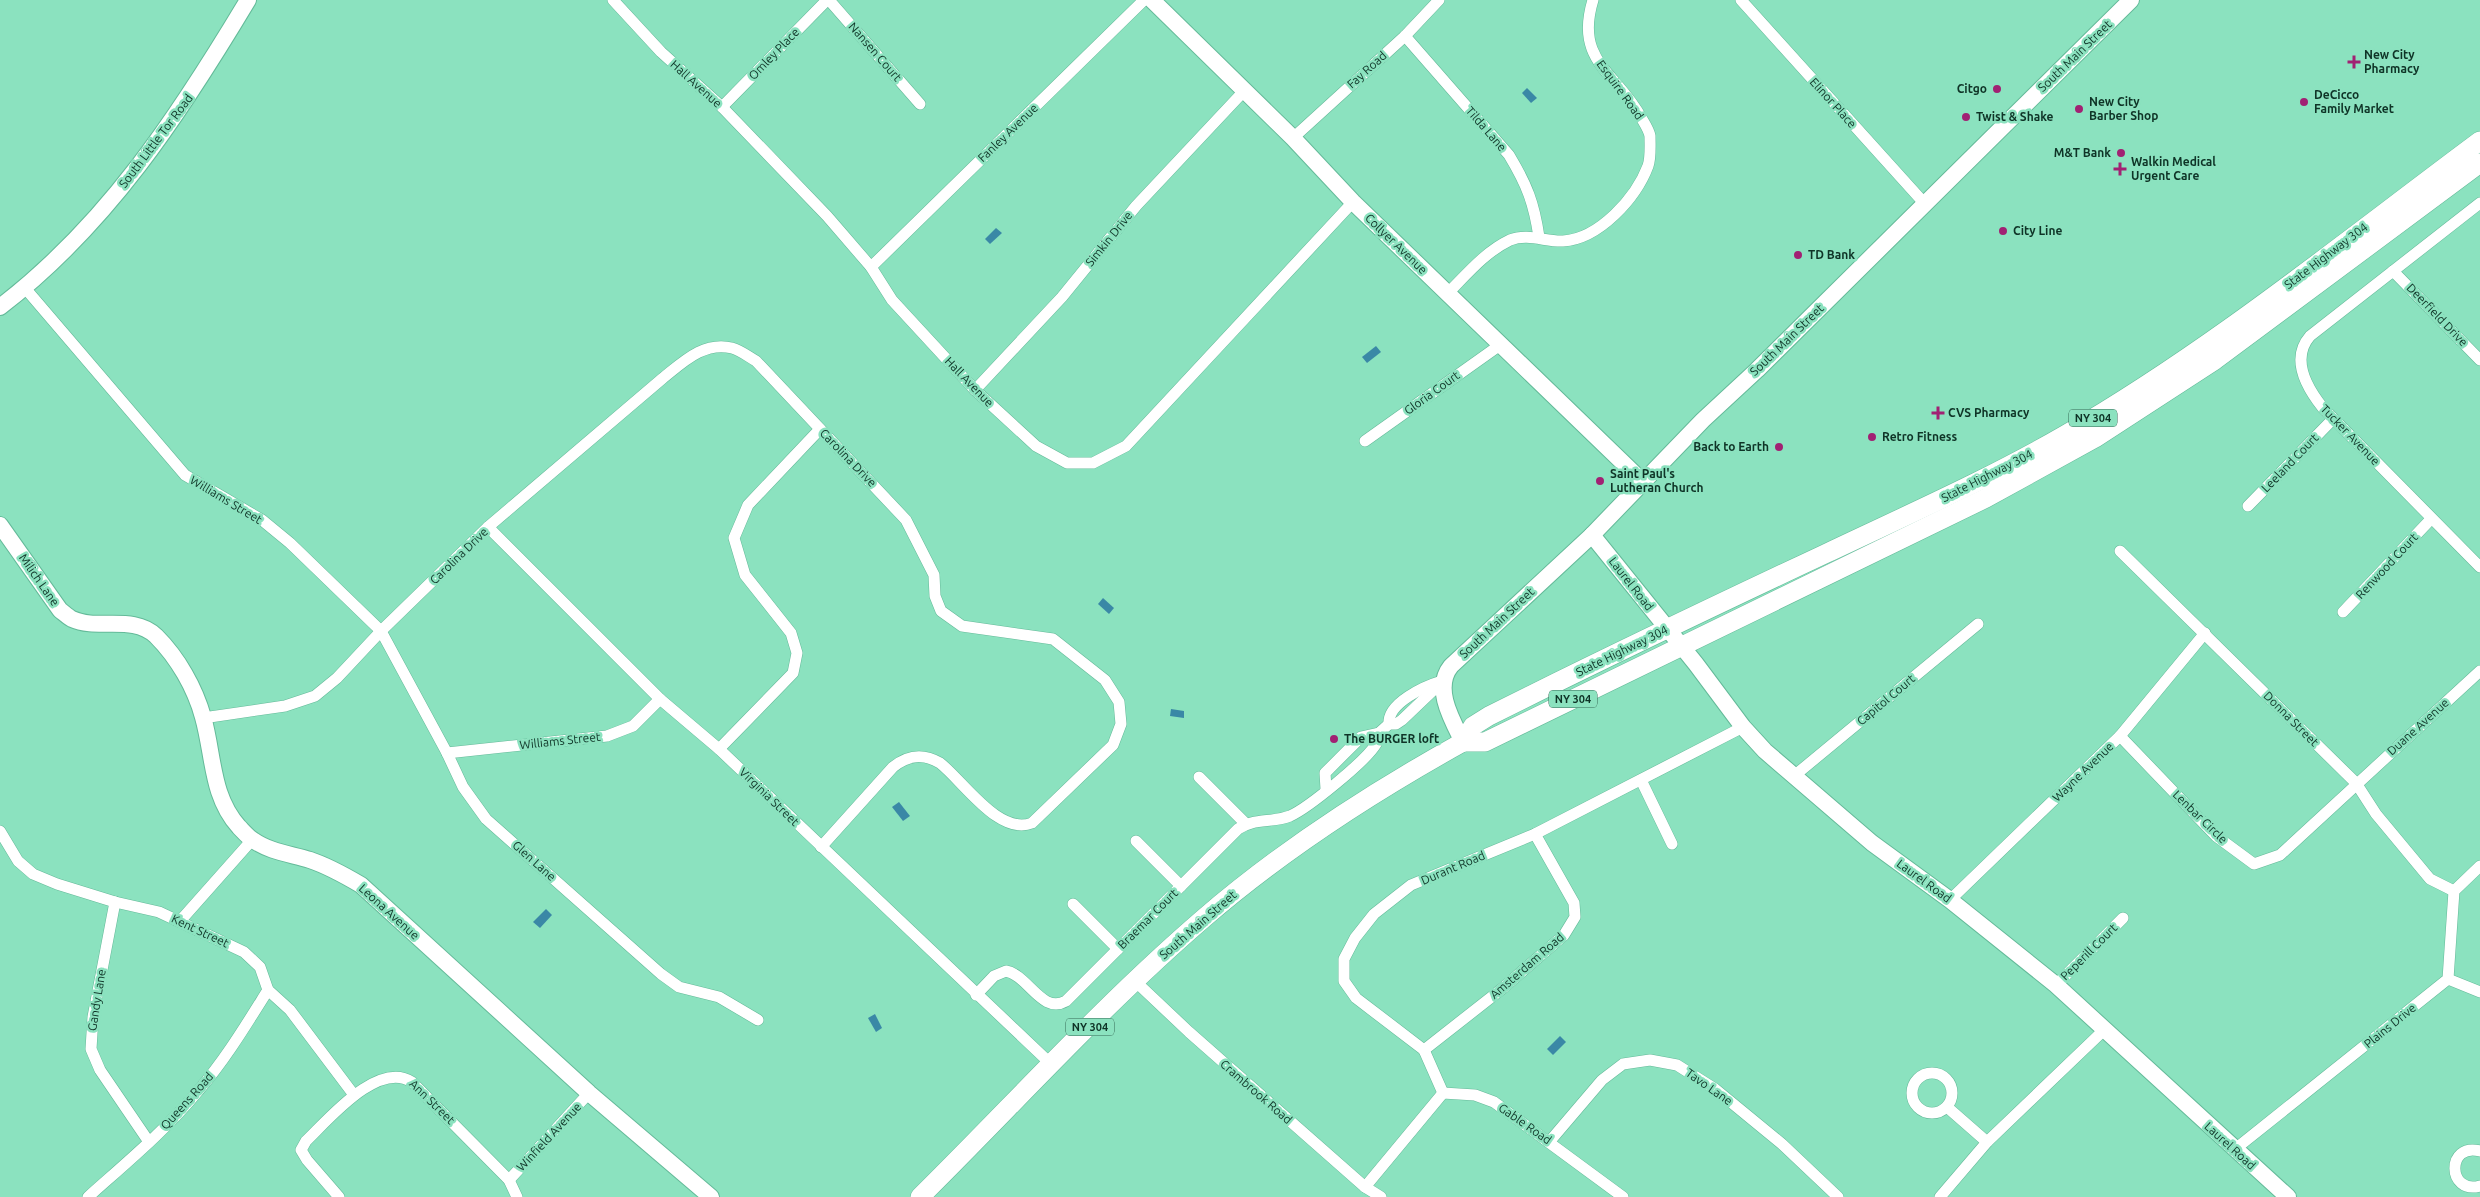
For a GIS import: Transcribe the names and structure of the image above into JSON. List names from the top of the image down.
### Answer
{
  "streets": {
    "main road": ["South Main Street", "State Highway 304", "NY 304"],
    "street": [
      "Nansen Court",
      "Omley Place",
      "Fay Road",
      "Hall Avenue",
      "Esquire Road",
      "Elinor Place",
      "Tilda Lane",
      "Fanley Avenue",
      "South Little Tor Road",
      "Simkin Drive",
      "Collyer Avenue",
      "Deerfield Drive",
      "Gloria Court",
      "Tucker Avenue",
      "Carolina Drive",
      "Leeland Court",
      "Williams Street",
      "Renwood Court",
      "Milich Lane",
      "Laurel Road",
      "Capitol Court",
      "Donna Street",
      "Duane Avenue",
      "Wayne Avenue",
      "Virginia Street",
      "Lenbar Circle",
      "Glen Lane",
      "Durant Road",
      "Leona Avenue",
      "Braemar Court",
      "Kent Street",
      "Peperill Court",
      "Amsterdam Road",
      "Gandy Lane",
      "Plains Drive",
      "Tavo Lane",
      "Crambrook Road",
      "Queens Road",
      "Ann Street",
      "Gable Road",
      "Winfield Avenue"
    ]
  },
  "crossings": [
    ["Nansen Court", "Omley Place"],
    ["Omley Place", "Hall Avenue"],
    ["South Main Street", "Elinor Place"],
    ["South Main Street", "Collyer Avenue"],
    ["South Main Street", "State Highway 304"],
    ["South Main Street", "Laurel Road"],
    ["South Main Street", "Virginia Street"],
    ["South Main Street", "Crambrook Road"],
    ["Fay Road", "Tilda Lane"],
    ["Fay Road", "Collyer Avenue"],
    ["Hall Avenue", "Fanley Avenue"],
    ["Hall Avenue", "Simkin Drive"],
    ["Hall Avenue", "Collyer Avenue"],
    ["Esquire Road", "Tilda Lane"],
    ["Esquire Road", "Collyer Avenue"],
    ["South Little Tor Road", "Williams Street"],
    ["Simkin Drive", "Collyer Avenue"],
    ["Collyer Avenue", "Gloria Court"],
    ["State Highway 304", "Laurel Road"],
    ["Deerfield Drive", "Tucker Avenue"],
    ["Tucker Avenue", "Leeland Court"],
    ["Tucker Avenue", "Renwood Court"],
    ["Carolina Drive", "Williams Street"],
    ["Carolina Drive", "Virginia Street"],
    ["Carolina Drive", "Glen Lane"],
    ["Carolina Drive", "Leona Avenue"],
    ["Williams Street", "Virginia Street"],
    ["Williams Street", "Glen Lane"],
    ["Milich Lane", "Leona Avenue"],
    ["Laurel Road", "Capitol Court"],
    ["Laurel Road", "Wayne Avenue"],
    ["Laurel Road", "Durant Road"],
    ["Laurel Road", "Peperill Court"],
    ["Laurel Road", "Plains Drive"],
    ["Donna Street", "Duane Avenue"],
    ["Donna Street", "Wayne Avenue"],
    ["Donna Street", "Lenbar Circle"],
    ["Duane Avenue", "Lenbar Circle"],
    ["Wayne Avenue", "Lenbar Circle"],
    ["Virginia Street", "Braemar Court"],
    ["Durant Road", "Amsterdam Road"],
    ["Durant Road", "Gable Road"],
    ["Leona Avenue", "Winfield Avenue"],
    ["Kent Street", "Gandy Lane"],
    ["Kent Street", "Queens Road"],
    ["Kent Street", "Ann Street"],
    ["Gandy Lane", "Queens Road"],
    ["Tavo Lane", "Gable Road"],
    ["Ann Street", "Winfield Avenue"]
  ],
  "places": {
    "health": ["New City Pharmacy", "Walkin Medical Urgent Care", "CVS Pharmacy"],
    "other": [
      "Citgo",
      "DeCicco Family Market",
      "New City Barber Shop",
      "Twist & Shake",
      "M&T Bank",
      "City Line",
      "TD Bank",
      "Retro Fitness",
      "Back to Earth",
      "Saint Paul's Lutheran Church",
      "The BURGER loft"
    ]
  }
}
